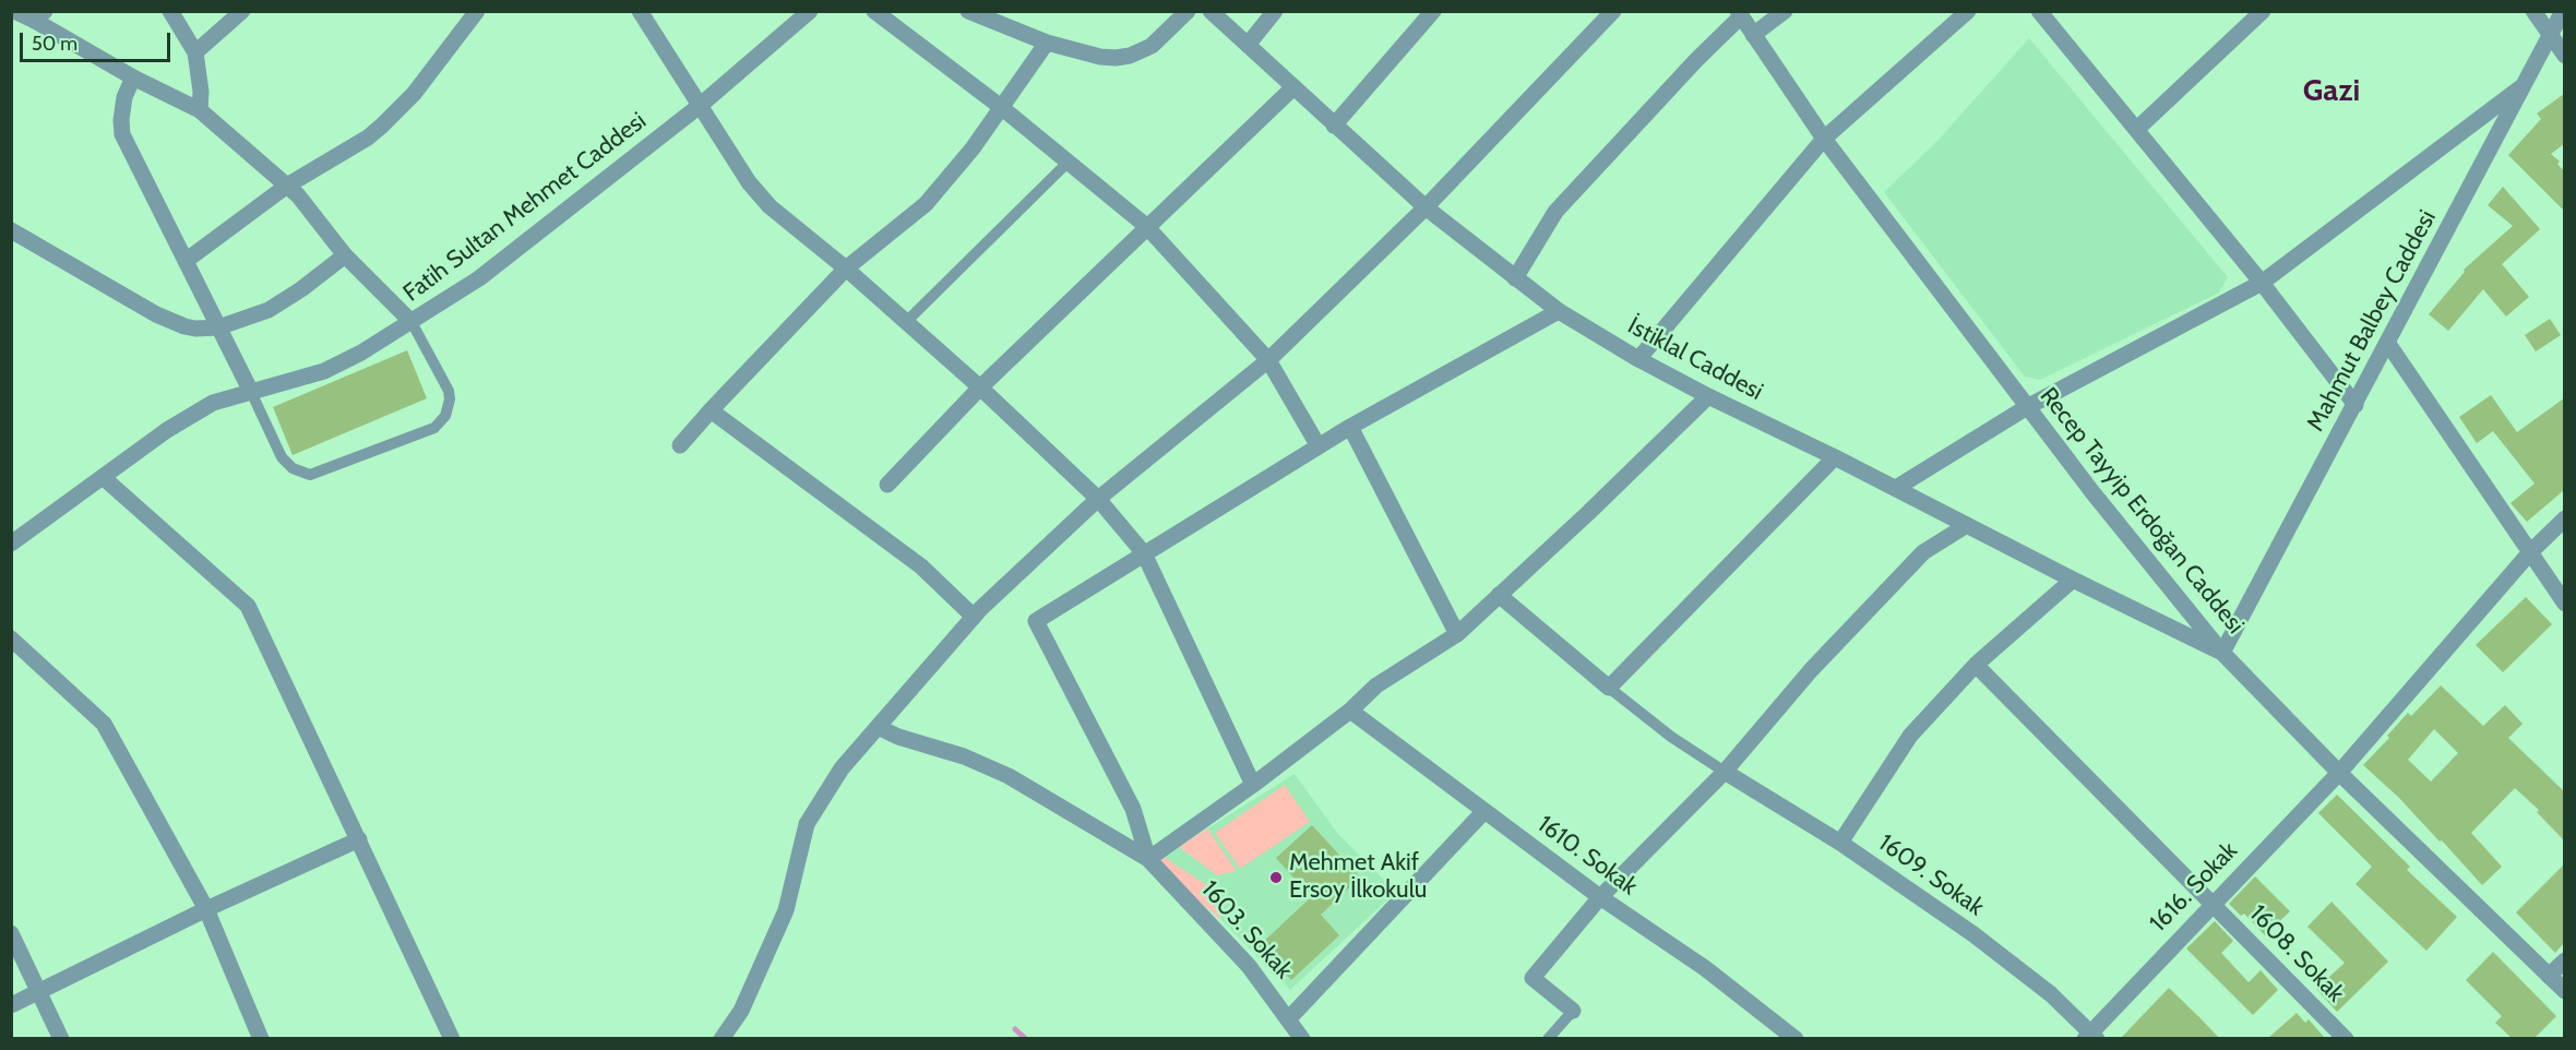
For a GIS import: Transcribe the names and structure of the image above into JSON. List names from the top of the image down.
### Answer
{
  "streets": {
    "street": [
      "Fatih Sultan Mehmet Caddesi",
      "Mahmut Balbey Caddesi",
      "İstiklal Caddesi",
      "Recep Tayyip Erdoğan Caddesi",
      "1610. Sokak",
      "1609. Sokak",
      "1616. Sokak",
      "1603. Sokak",
      "1608. Sokak"
    ]
  },
  "crossings": [
    ["Mahmut Balbey Caddesi", "İstiklal Caddesi"],
    ["Mahmut Balbey Caddesi", "Recep Tayyip Erdoğan Caddesi"],
    ["İstiklal Caddesi", "Recep Tayyip Erdoğan Caddesi"],
    ["Recep Tayyip Erdoğan Caddesi", "1616. Sokak"],
    ["1609. Sokak", "1616. Sokak"],
    ["1616. Sokak", "1608. Sokak"]
  ],
  "districts": ["Gazi"],
  "places": ["Mehmet Akif Ersoy İlkokulu"],
  "scale_bar": "50 m"
}
